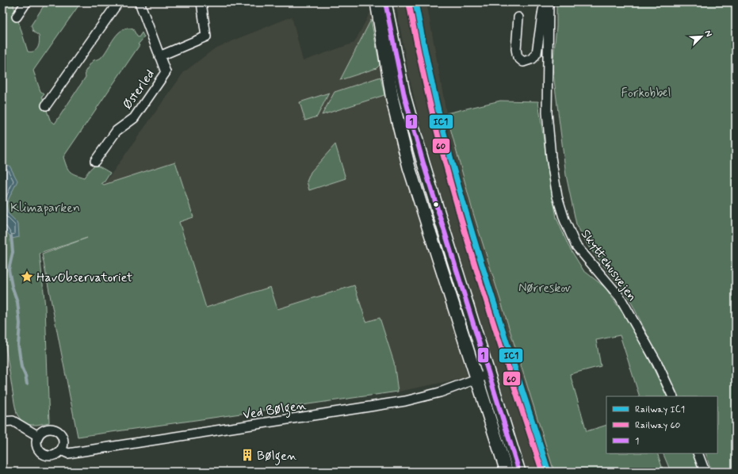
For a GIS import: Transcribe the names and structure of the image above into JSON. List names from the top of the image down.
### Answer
{
  "streets": {
    "street": ["Østerled", "Skyttehusvejen", "Ved Bølgen"]
  },
  "parks": ["Forkobbel", "Klimaparken", "Nørreskov"],
  "places": {
    "place": ["HavObservatoriet"],
    "building": ["Bølgen"]
  },
  "lines": ["rail line IC1", "transit line 1", "rail line 60"],
  "legend": ["Railway IC1", "Railway 60", "1"],
  "north": "top right"
}
